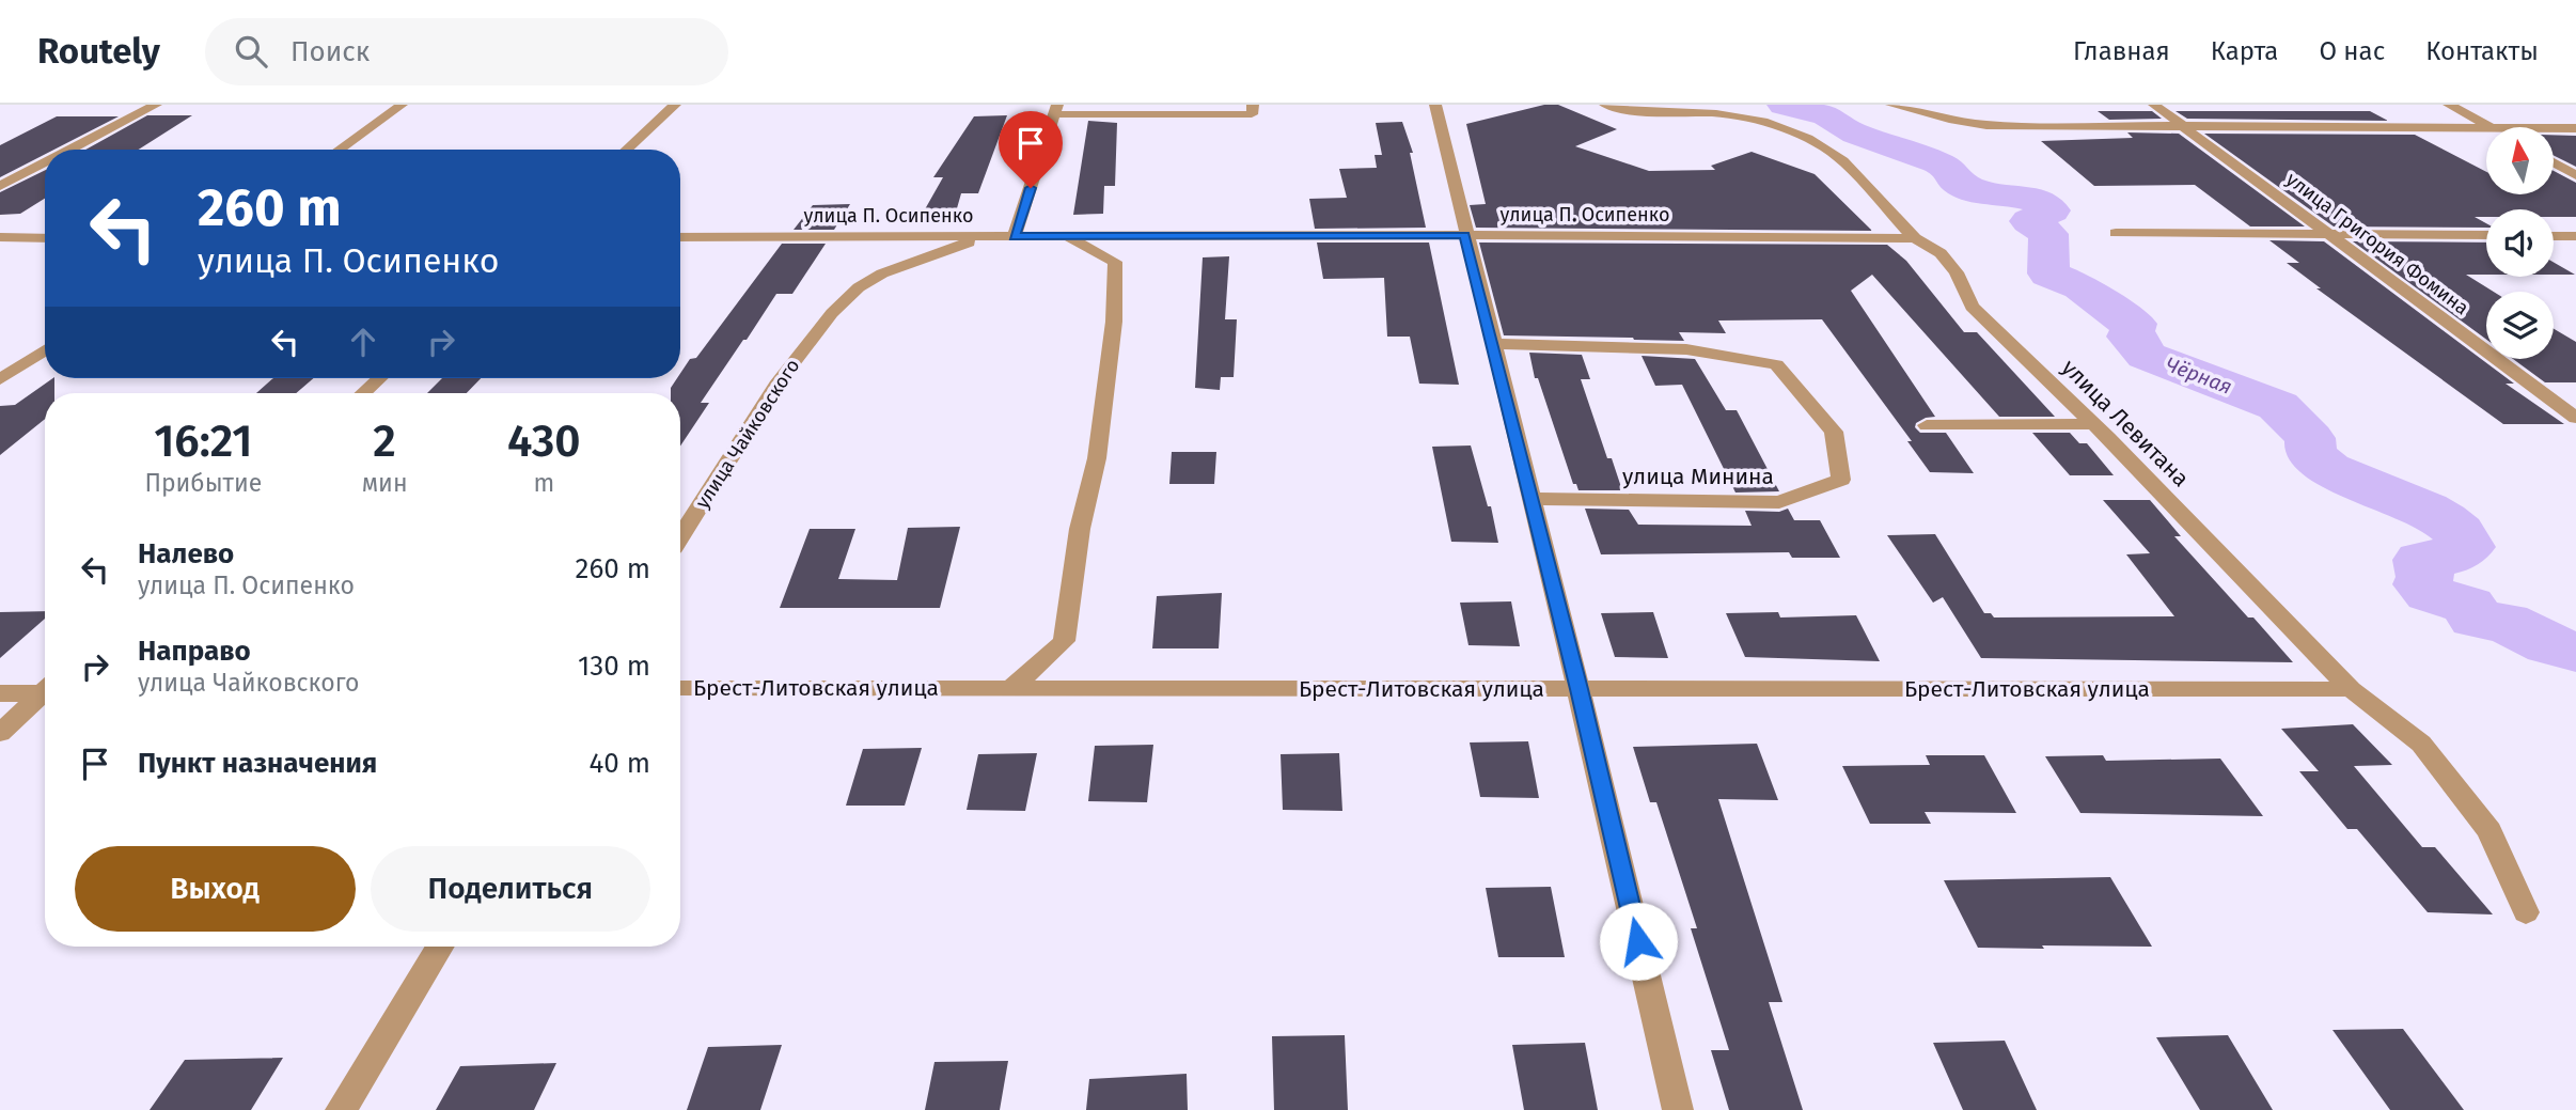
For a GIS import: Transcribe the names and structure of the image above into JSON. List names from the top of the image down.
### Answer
{
  "streets": {
    "street": [
      "улица П. Осипенко",
      "улица Григория Фомина",
      "улица Левитана",
      "улица Чайковского",
      "улица Минина",
      "Брест-Литовская улица"
    ]
  },
  "crossings": [
    ["улица П. Осипенко", "улица Левитана"],
    ["улица П. Осипенко", "улица Чайковского"],
    ["улица Левитана", "Брест-Литовская улица"]
  ],
  "water": ["Чёрная"],
  "north": "top",
  "page": {
    "header": "Routely",
    "search": "Поиск",
    "nav": [
      "Главная",
      "Карта",
      "О нас",
      "Контакты"
    ],
    "turn": ["260 m", "улица П. Осипенко"],
    "eta": [
      "16:21",
      "Прибытие",
      "2",
      "мин",
      "430",
      "m"
    ],
    "list": [
      {
        "name": "Налево",
        "note": "улица П. Осипенко",
        "value": "260 m"
      },
      {
        "name": "Направо",
        "note": "улица Чайковского",
        "value": "130 m"
      },
      {
        "name": "Пункт назначения",
        "value": "40 m"
      }
    ],
    "buttons": ["Выход", "Поделиться"]
  }
}
